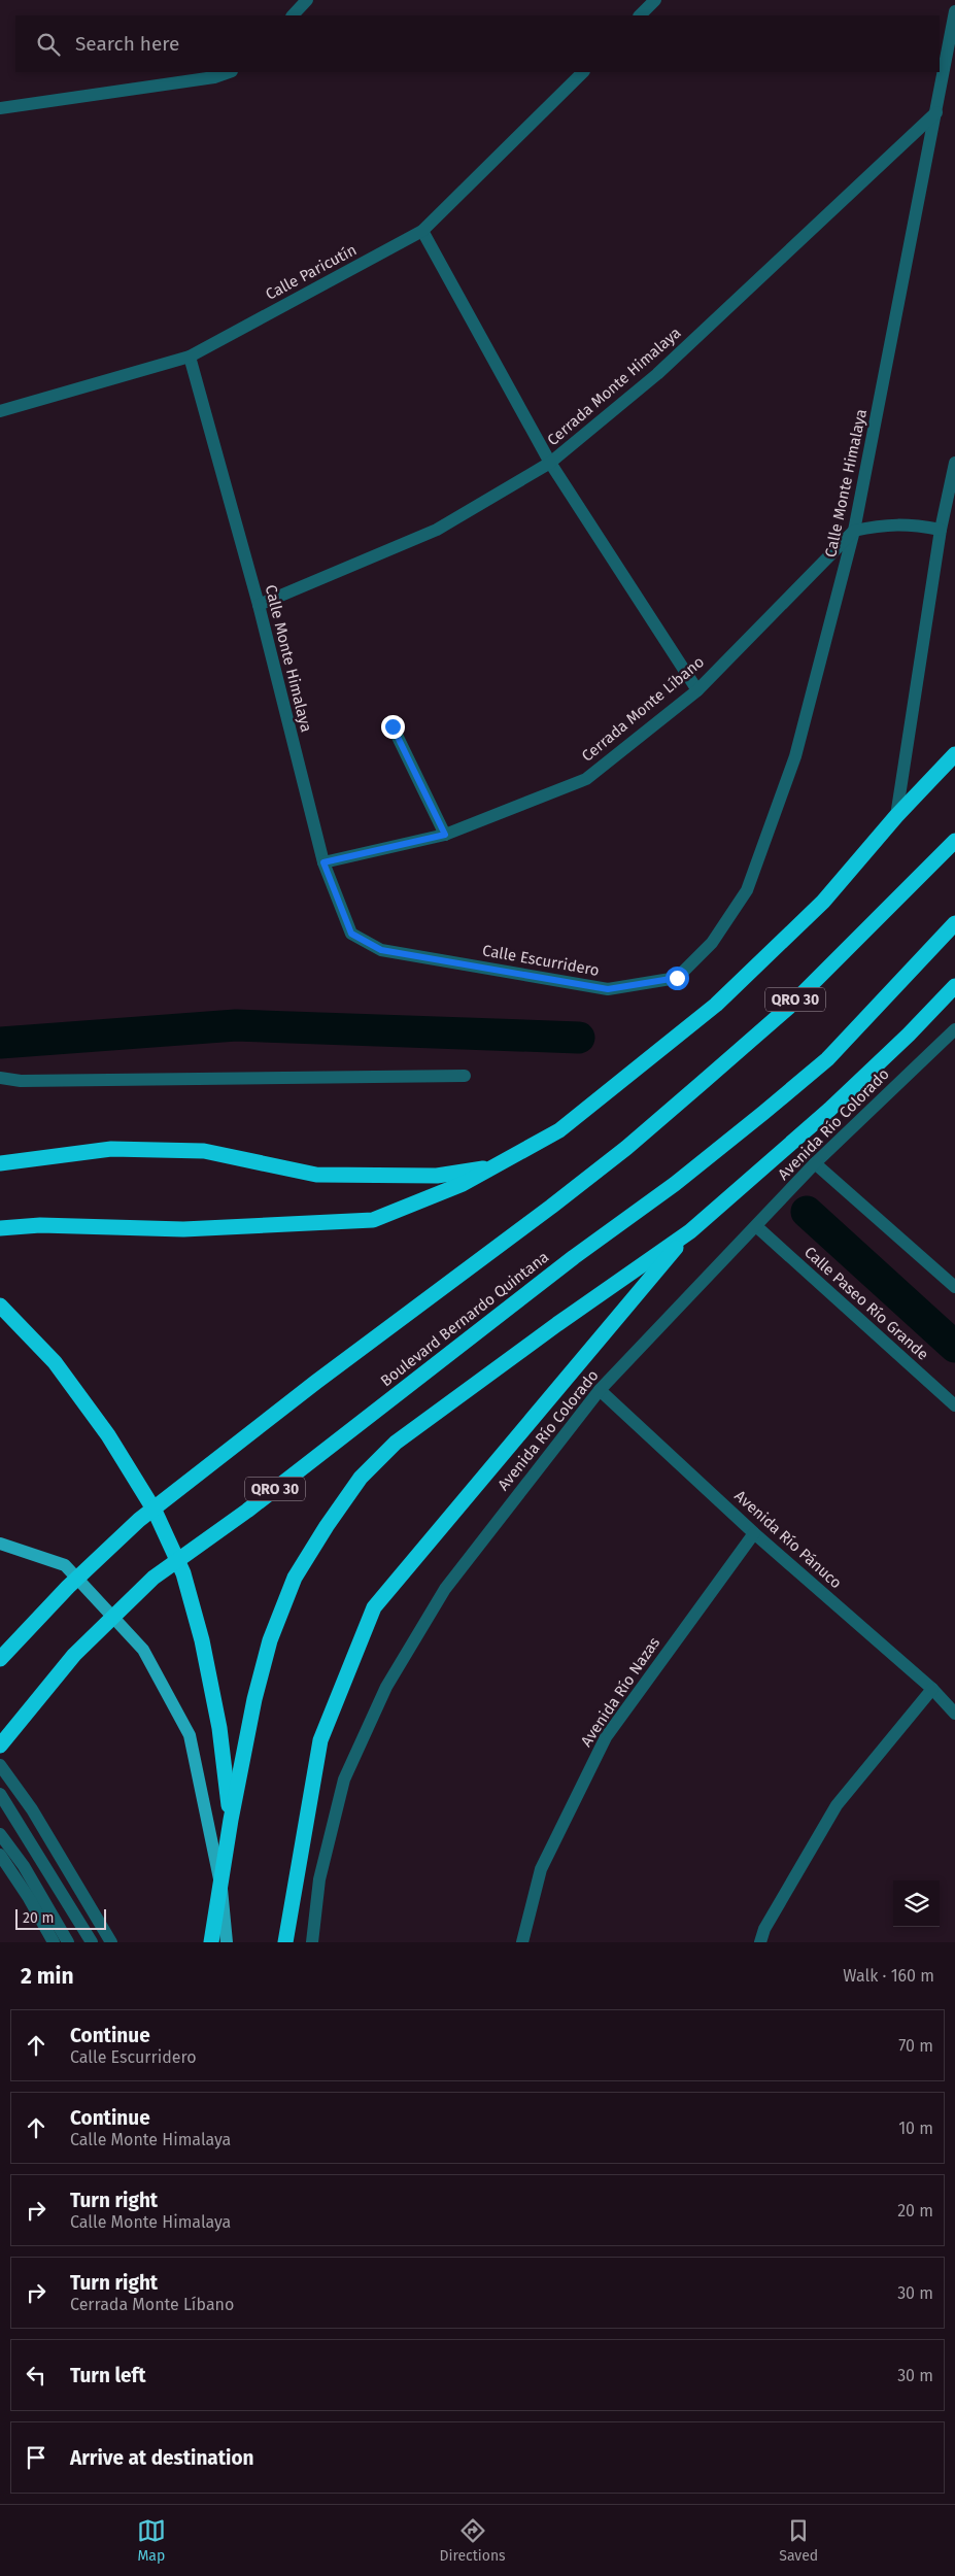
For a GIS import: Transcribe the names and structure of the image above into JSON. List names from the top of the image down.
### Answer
{
  "streets": {
    "highway": ["QRO 30", "Boulevard Bernardo Quintana"],
    "street": [
      "Calle Paricutín",
      "Cerrada Monte Himalaya",
      "Calle Monte Himalaya",
      "Cerrada Monte Líbano",
      "Calle Escurridero",
      "Avenida Río Colorado",
      "Calle Paseo Río Grande",
      "Avenida Río Pánuco",
      "Avenida Río Nazas"
    ]
  },
  "crossings": [
    ["Calle Paricutín", "Calle Monte Himalaya"],
    ["Cerrada Monte Himalaya", "Calle Monte Himalaya"],
    ["Calle Monte Himalaya", "Cerrada Monte Líbano"],
    ["Calle Monte Himalaya", "Calle Escurridero"],
    ["Avenida Río Colorado", "Calle Paseo Río Grande"],
    ["Avenida Río Colorado", "Avenida Río Pánuco"],
    ["Avenida Río Pánuco", "Avenida Río Nazas"]
  ],
  "scale_bar": "20 m",
  "page": {
    "search": "Search here",
    "scale": "20 m",
    "heading": ["2 min", "Walk · 160 m"],
    "list": [
      ["Continue", "Calle Escurridero", "70 m"],
      ["Continue", "Calle Monte Himalaya", "10 m"],
      ["Turn right", "Calle Monte Himalaya", "20 m"],
      ["Turn right", "Cerrada Monte Líbano", "30 m"],
      ["Turn left", "30 m"],
      "Arrive at destination"
    ],
    "nav": ["Map", "Directions", "Saved"]
  }
}
